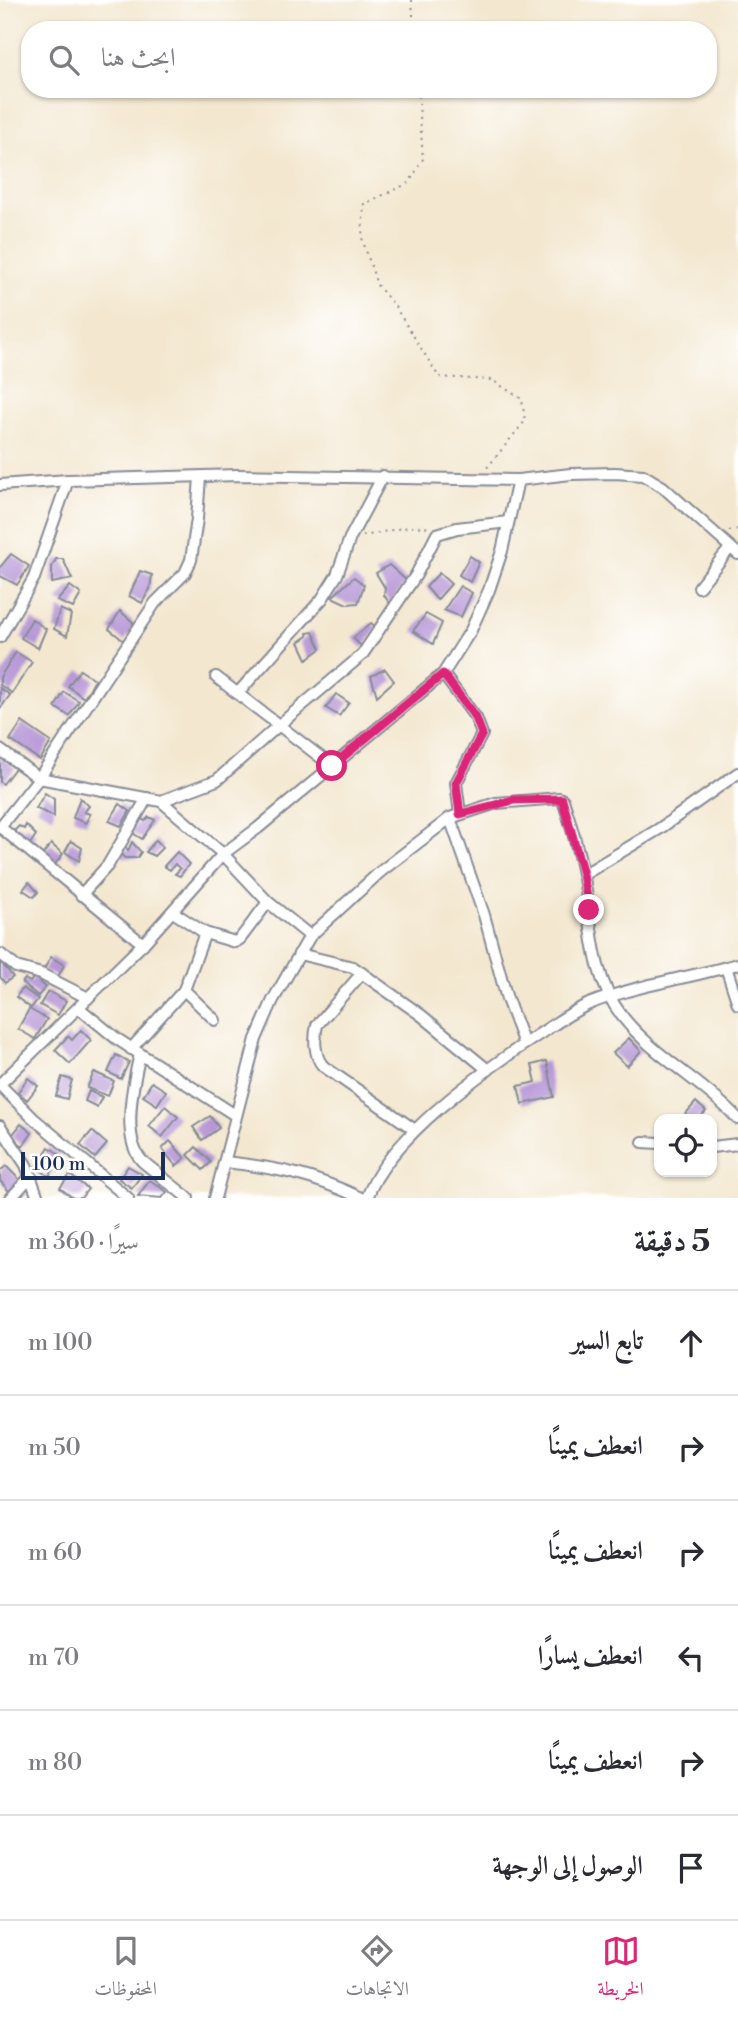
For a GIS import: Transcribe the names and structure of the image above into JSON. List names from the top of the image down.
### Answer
{
  "scale_bar": "100 m",
  "page": {
    "search": "ابحث هنا",
    "scale": "100 m",
    "heading": ["5 دقيقة", "سيرًا · 360 m"],
    "list": [
      ["تابع السير", "100 m"],
      ["انعطف يمينًا", "50 m"],
      ["انعطف يمينًا", "60 m"],
      ["انعطف يسارًا", "70 m"],
      ["انعطف يمينًا", "80 m"],
      "الوصول إلى الوجهة"
    ],
    "nav": ["الخريطة", "الاتجاهات", "المحفوظات"]
  }
}
